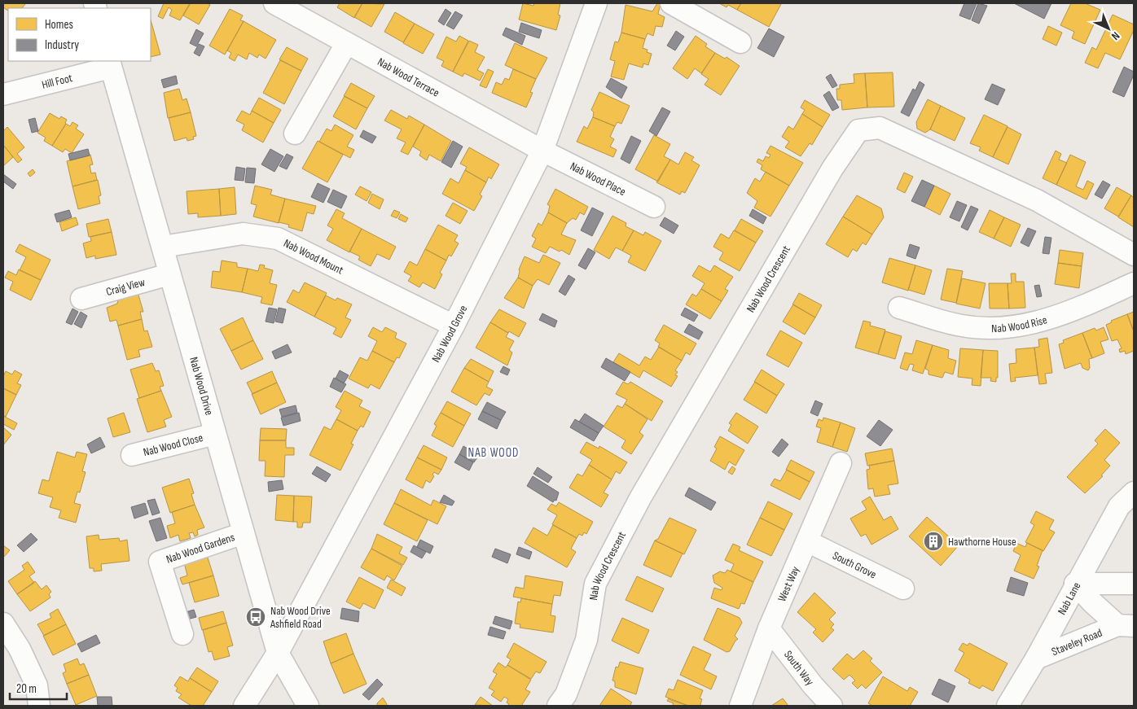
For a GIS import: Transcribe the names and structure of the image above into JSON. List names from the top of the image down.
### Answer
{
  "streets": {
    "street": [
      "Nab Wood Terrace",
      "Hill Foot",
      "Nab Wood Place",
      "Nab Wood Mount",
      "Nab Wood Crescent",
      "Craig View",
      "Nab Wood Rise",
      "Nab Wood Grove",
      "Nab Wood Drive",
      "Nab Wood Close",
      "Nab Wood Gardens",
      "South Grove",
      "West Way",
      "Nab Lane",
      "Staveley Road",
      "South Way"
    ]
  },
  "crossings": [
    ["Nab Wood Terrace", "Nab Wood Place"],
    ["Nab Wood Terrace", "Nab Wood Grove"],
    ["Hill Foot", "Nab Wood Drive"],
    ["Nab Wood Place", "Nab Wood Grove"],
    ["Nab Wood Mount", "Nab Wood Grove"],
    ["Nab Wood Mount", "Nab Wood Drive"],
    ["Craig View", "Nab Wood Drive"],
    ["Nab Wood Grove", "Nab Wood Drive"],
    ["Nab Wood Drive", "Nab Wood Close"],
    ["Nab Wood Drive", "Nab Wood Gardens"],
    ["South Grove", "West Way"],
    ["West Way", "South Way"],
    ["Nab Lane", "Staveley Road"]
  ],
  "districts": ["NAB WOOD"],
  "places": {
    "building": ["Hawthorne House"],
    "bus stop": ["Nab Wood Drive Ashfield Road"]
  },
  "legend": ["Homes", "Industry"],
  "scale_bar": "20 m",
  "north": "bottom right"
}
